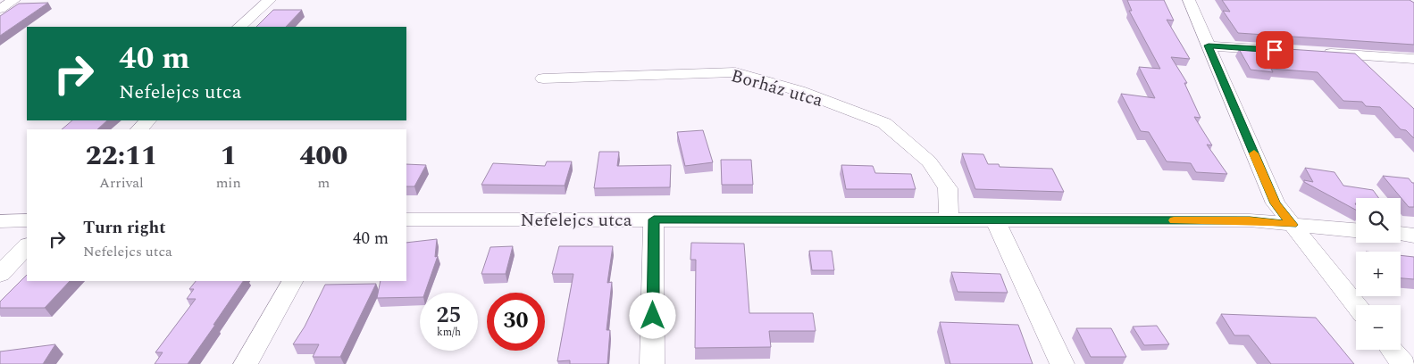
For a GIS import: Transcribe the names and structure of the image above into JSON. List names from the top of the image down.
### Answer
{
  "streets": {
    "street": ["Borház utca", "Nefelejcs utca"]
  },
  "crossings": [
    ["Borház utca", "Nefelejcs utca"]
  ],
  "page": {
    "turn": ["40 m", "Nefelejcs utca"],
    "eta": [
      "22:11",
      "Arrival",
      "1",
      "min",
      "400",
      "m"
    ],
    "map_buttons": ["+", "−"],
    "list": [
      {
        "name": "Turn right",
        "note": "Nefelejcs utca",
        "value": "40 m"
      }
    ],
    "speed": "25 km/h",
    "limit": "30"
  }
}
